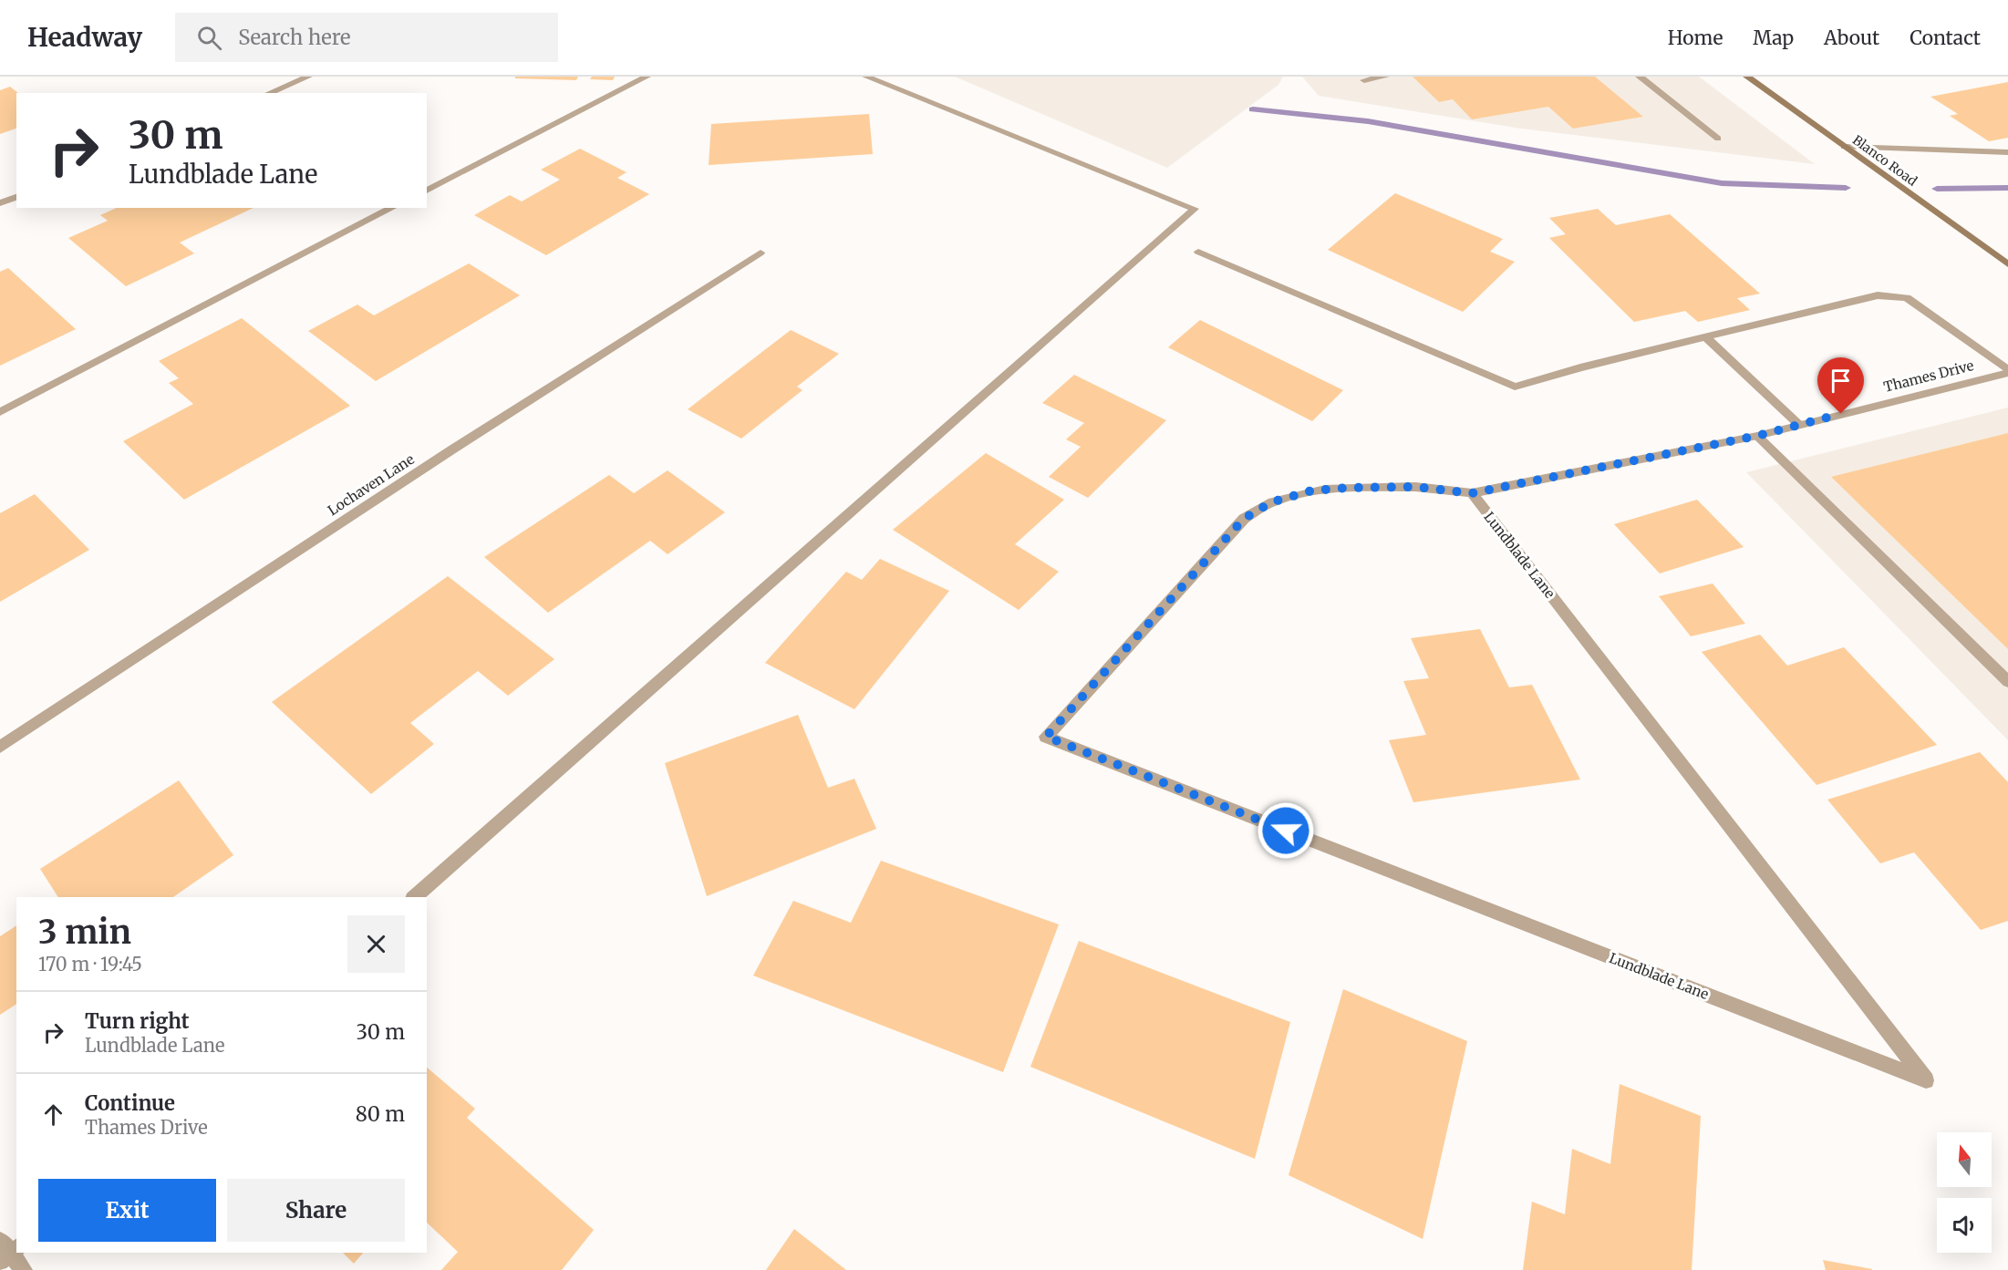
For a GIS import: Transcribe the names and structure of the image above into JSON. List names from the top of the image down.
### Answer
{
  "streets": {
    "main road": ["Blanco Road"],
    "street": ["Thames Drive", "Lochaven Lane", "Lundblade Lane"]
  },
  "crossings": [
    ["Thames Drive", "Lundblade Lane"]
  ],
  "north": "top",
  "page": {
    "header": "Headway",
    "search": "Search here",
    "nav": [
      "Home",
      "Map",
      "About",
      "Contact"
    ],
    "turn": ["30 m", "Lundblade Lane"],
    "heading": ["3 min", "170 m · 19:45"],
    "list": [
      {
        "name": "Turn right",
        "note": "Lundblade Lane",
        "value": "30 m"
      },
      {
        "name": "Continue",
        "note": "Thames Drive",
        "value": "80 m"
      }
    ],
    "buttons": ["Exit", "Share"]
  }
}
